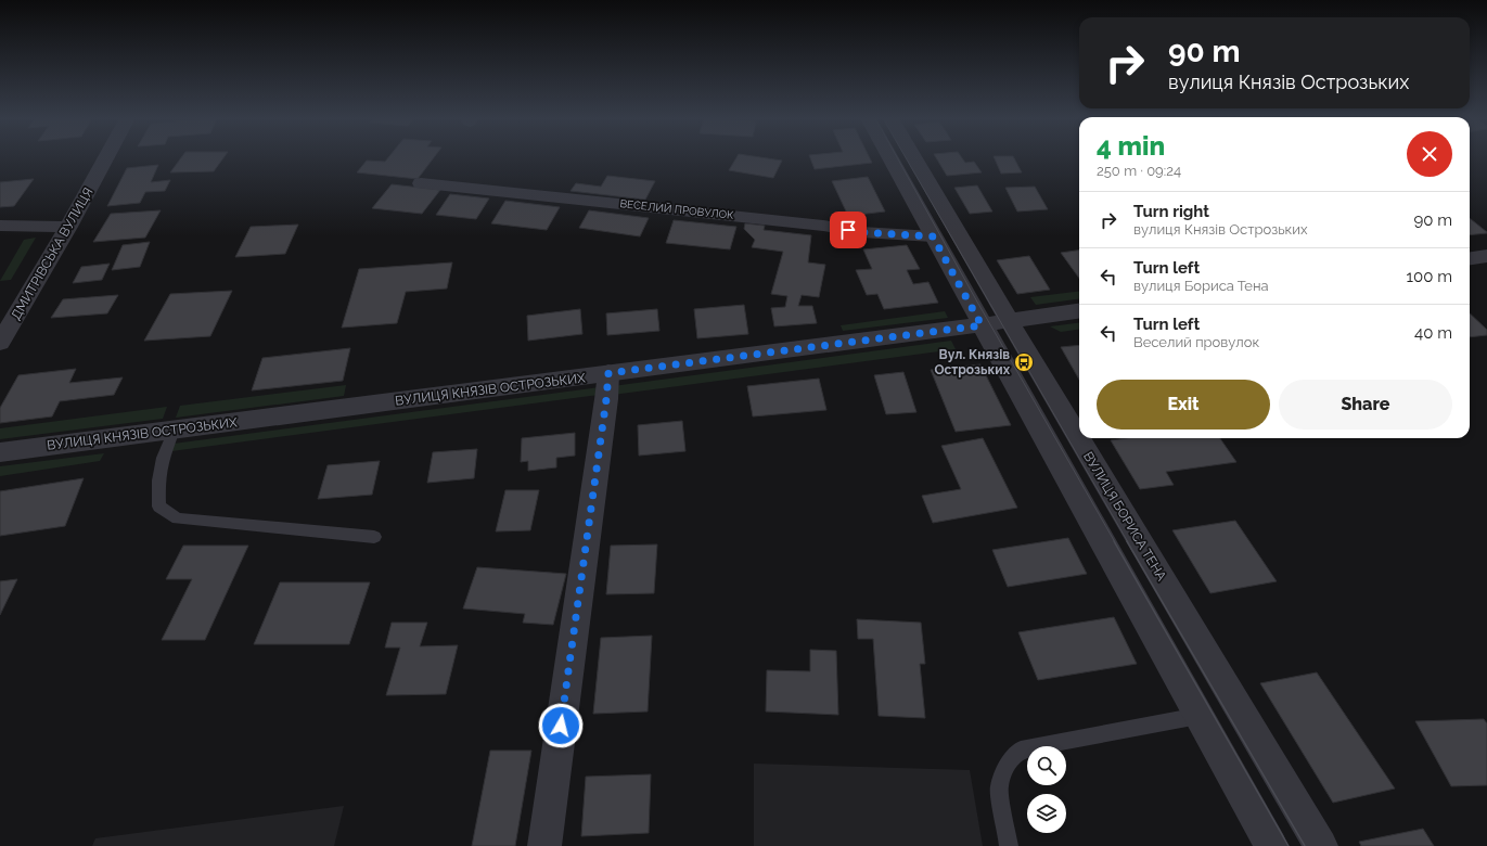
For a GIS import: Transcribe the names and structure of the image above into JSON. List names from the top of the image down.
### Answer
{
  "streets": {
    "street": [
      "ВЕСЕЛИЙ ПРОВУЛОК",
      "ДМИТРІВСЬКА ВУЛИЦЯ",
      "ВУЛИЦЯ КНЯЗІВ ОСТРОЗЬКИХ",
      "ВУЛИЦЯ БОРИСА ТЕНА"
    ]
  },
  "crossings": [
    ["ВУЛИЦЯ КНЯЗІВ ОСТРОЗЬКИХ", "ВУЛИЦЯ БОРИСА ТЕНА"]
  ],
  "places": {
    "bus stop": ["Вул. Князів Острозьких"]
  },
  "page": {
    "turn": ["90 m", "вулиця Князів Острозьких"],
    "heading": ["4 min", "250 m · 09:24"],
    "list": [
      {
        "name": "Turn right",
        "note": "вулиця Князів Острозьких",
        "value": "90 m"
      },
      {
        "name": "Turn left",
        "note": "вулиця Бориса Тена",
        "value": "100 m"
      },
      {
        "name": "Turn left",
        "note": "Веселий провулок",
        "value": "40 m"
      }
    ],
    "buttons": ["Exit", "Share"]
  }
}
